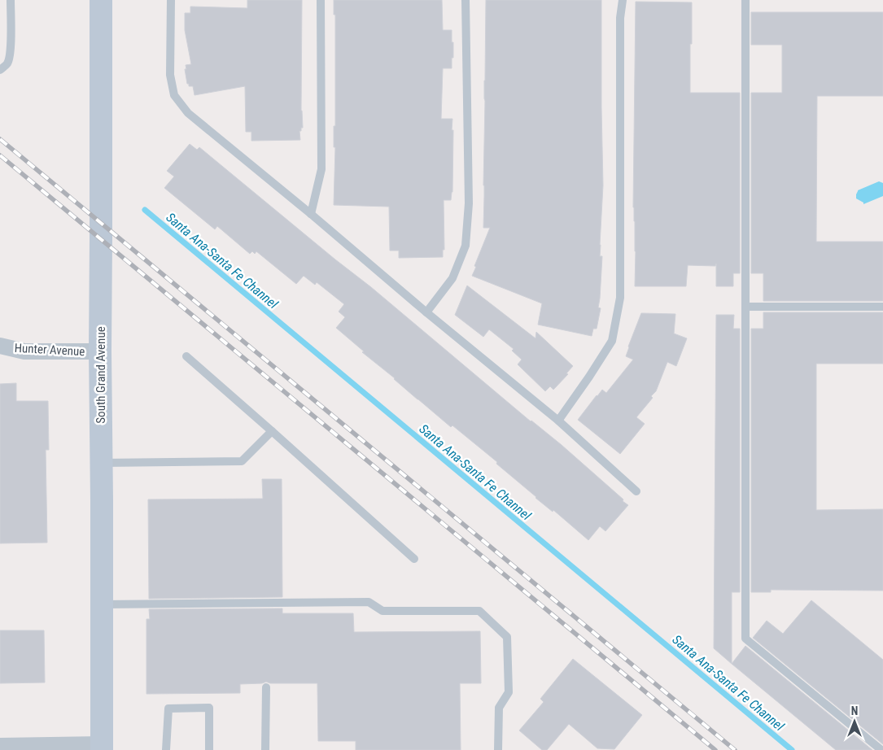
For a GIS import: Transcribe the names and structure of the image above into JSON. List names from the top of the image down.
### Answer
{
  "streets": {
    "main road": ["South Grand Avenue"],
    "street": ["Hunter Avenue"]
  },
  "crossings": [
    ["Hunter Avenue", "South Grand Avenue"]
  ],
  "water": ["Santa Ana-Santa Fe Channel"],
  "north": "top"
}
